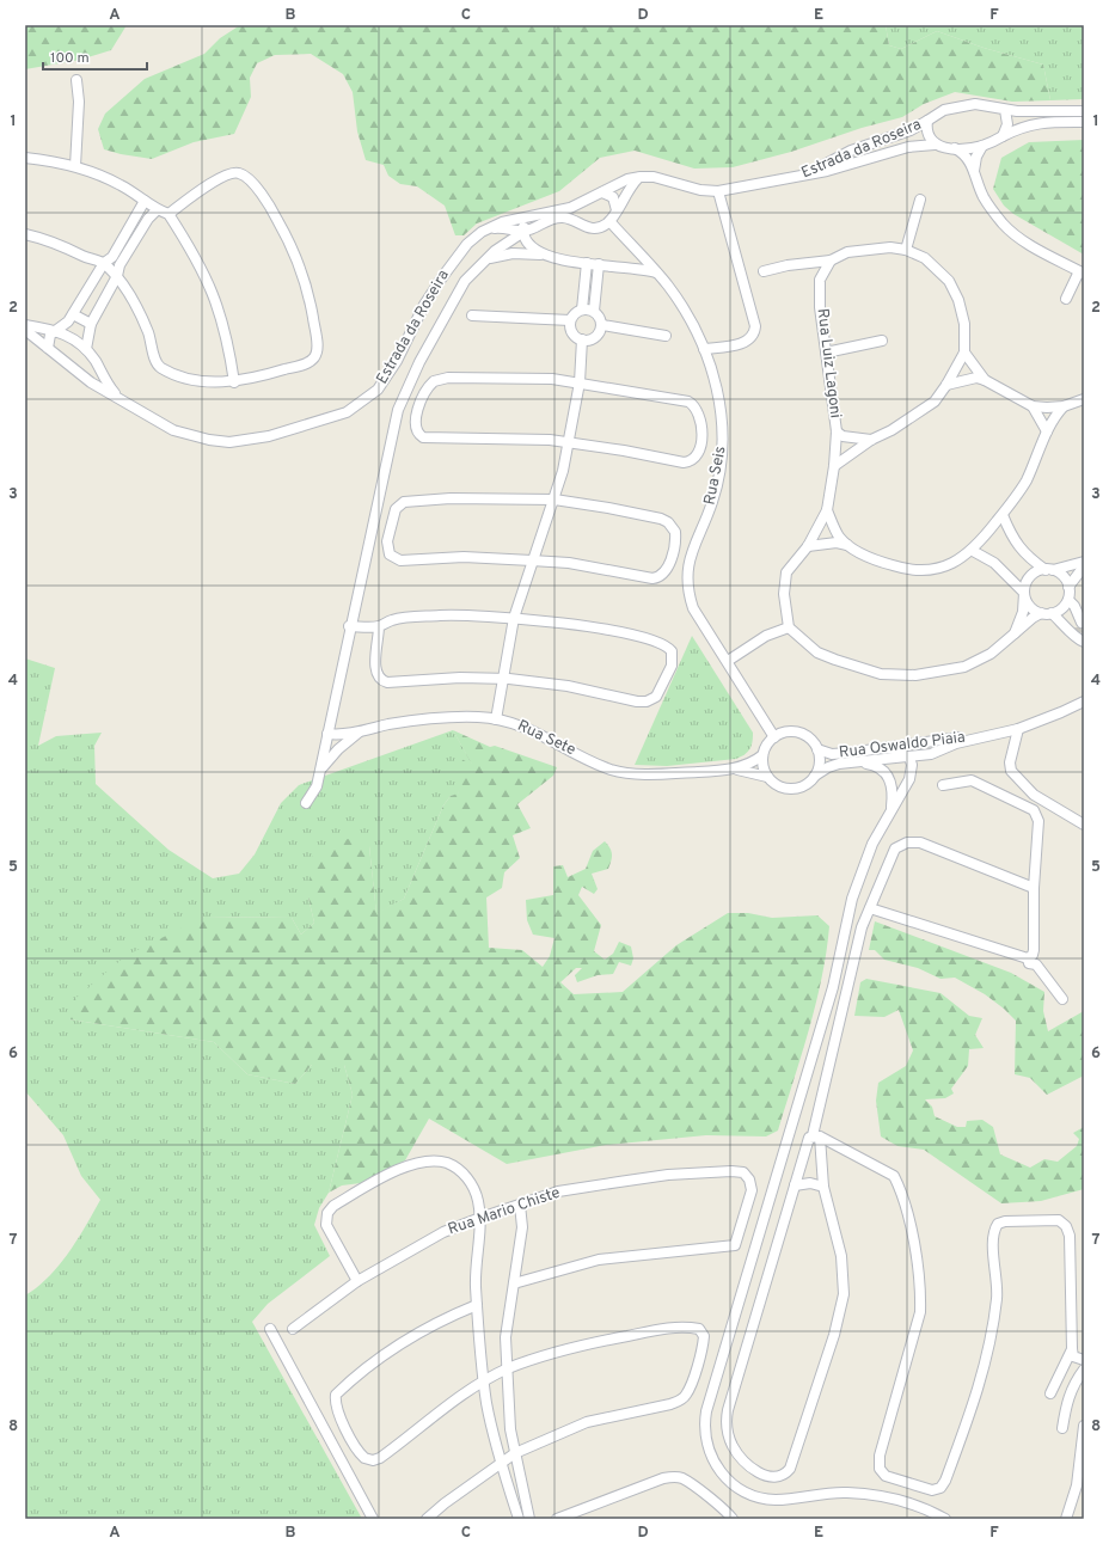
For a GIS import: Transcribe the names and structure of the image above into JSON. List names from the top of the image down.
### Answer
{
  "streets": {
    "street": [
      "Estrada da Roseira",
      "Rua Luiz Lagoni",
      "Rua Seis",
      "Rua Sete",
      "Rua Oswaldo Piaia",
      "Rua Mario Chiste"
    ]
  },
  "crossings": [
    ["Estrada da Roseira", "Rua Seis"],
    ["Rua Seis", "Rua Sete"],
    ["Rua Seis", "Rua Oswaldo Piaia"],
    ["Rua Sete", "Rua Oswaldo Piaia"]
  ],
  "scale_bar": "100 m",
  "grid": {
    "columns": [
      "A",
      "B",
      "C",
      "D",
      "E",
      "F"
    ],
    "rows": [
      "1",
      "2",
      "3",
      "4",
      "5",
      "6",
      "7",
      "8"
    ]
  }
}
